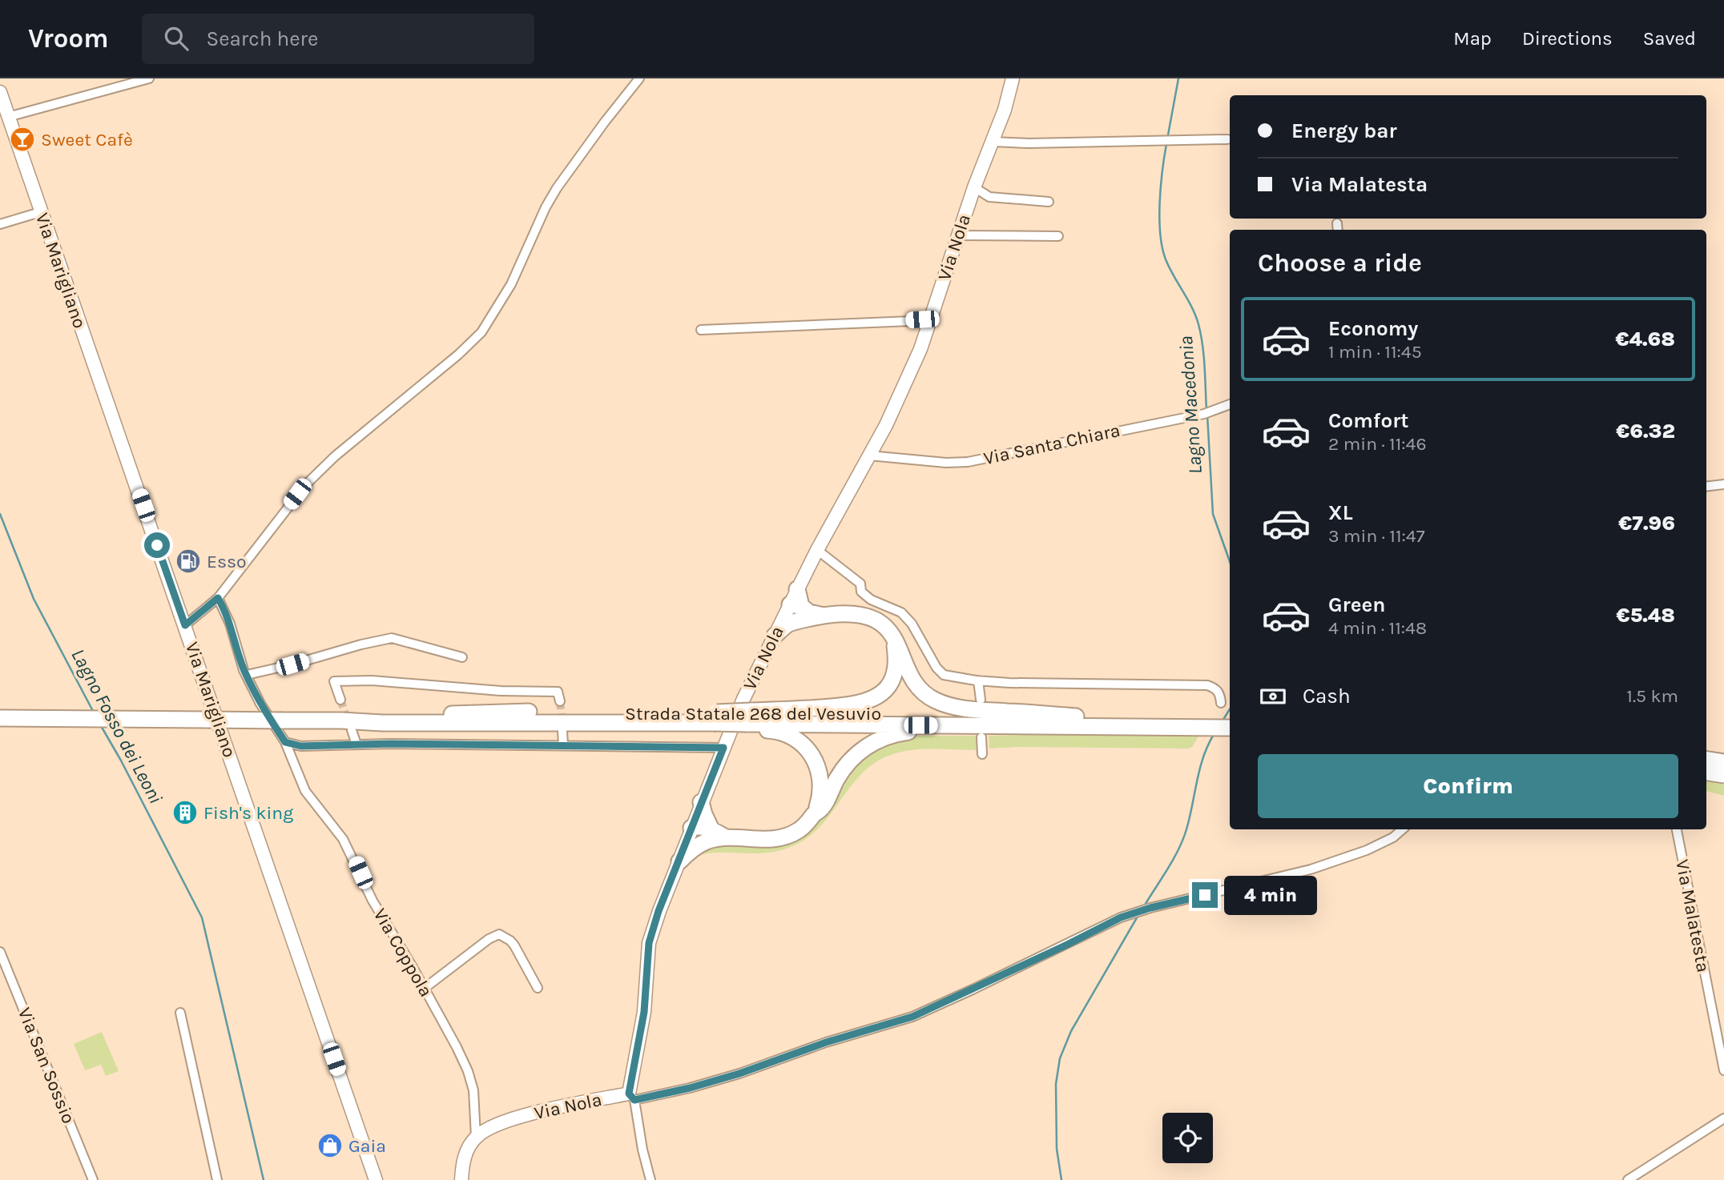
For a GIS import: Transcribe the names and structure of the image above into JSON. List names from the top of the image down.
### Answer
{
  "streets": {
    "highway": ["Strada Statale 268 del Vesuvio"],
    "street": [
      "Via Nola",
      "Via Marigliano",
      "Via Santa Chiara",
      "Via Malatesta",
      "Via Coppola",
      "Via San Sossio"
    ]
  },
  "crossings": [
    ["Via Nola", "Via Santa Chiara"],
    ["Via Nola", "Via Coppola"]
  ],
  "water": ["Lagno Macedonia", "Lagno Fosso dei Leoni"],
  "places": {
    "bar": ["Sweet Cafè"],
    "fuel station": ["Esso"],
    "building": ["Fish's king"],
    "shop": ["Gaia"]
  },
  "page": {
    "header": "Vroom",
    "search": "Search here",
    "nav": ["Map", "Directions", "Saved"],
    "banner": ["Energy bar", "Via Malatesta"],
    "heading": "Choose a ride",
    "list": [
      {
        "name": "Economy",
        "note": "1 min · 11:45",
        "value": "€4.68"
      },
      {
        "name": "Comfort",
        "note": "2 min · 11:46",
        "value": "€6.32"
      },
      {
        "name": "XL",
        "note": "3 min · 11:47",
        "value": "€7.96"
      },
      {
        "name": "Green",
        "note": "4 min · 11:48",
        "value": "€5.48"
      }
    ],
    "pay": ["Cash", "1.5 km"],
    "buttons": "Confirm",
    "bubble": "4 min"
  }
}
